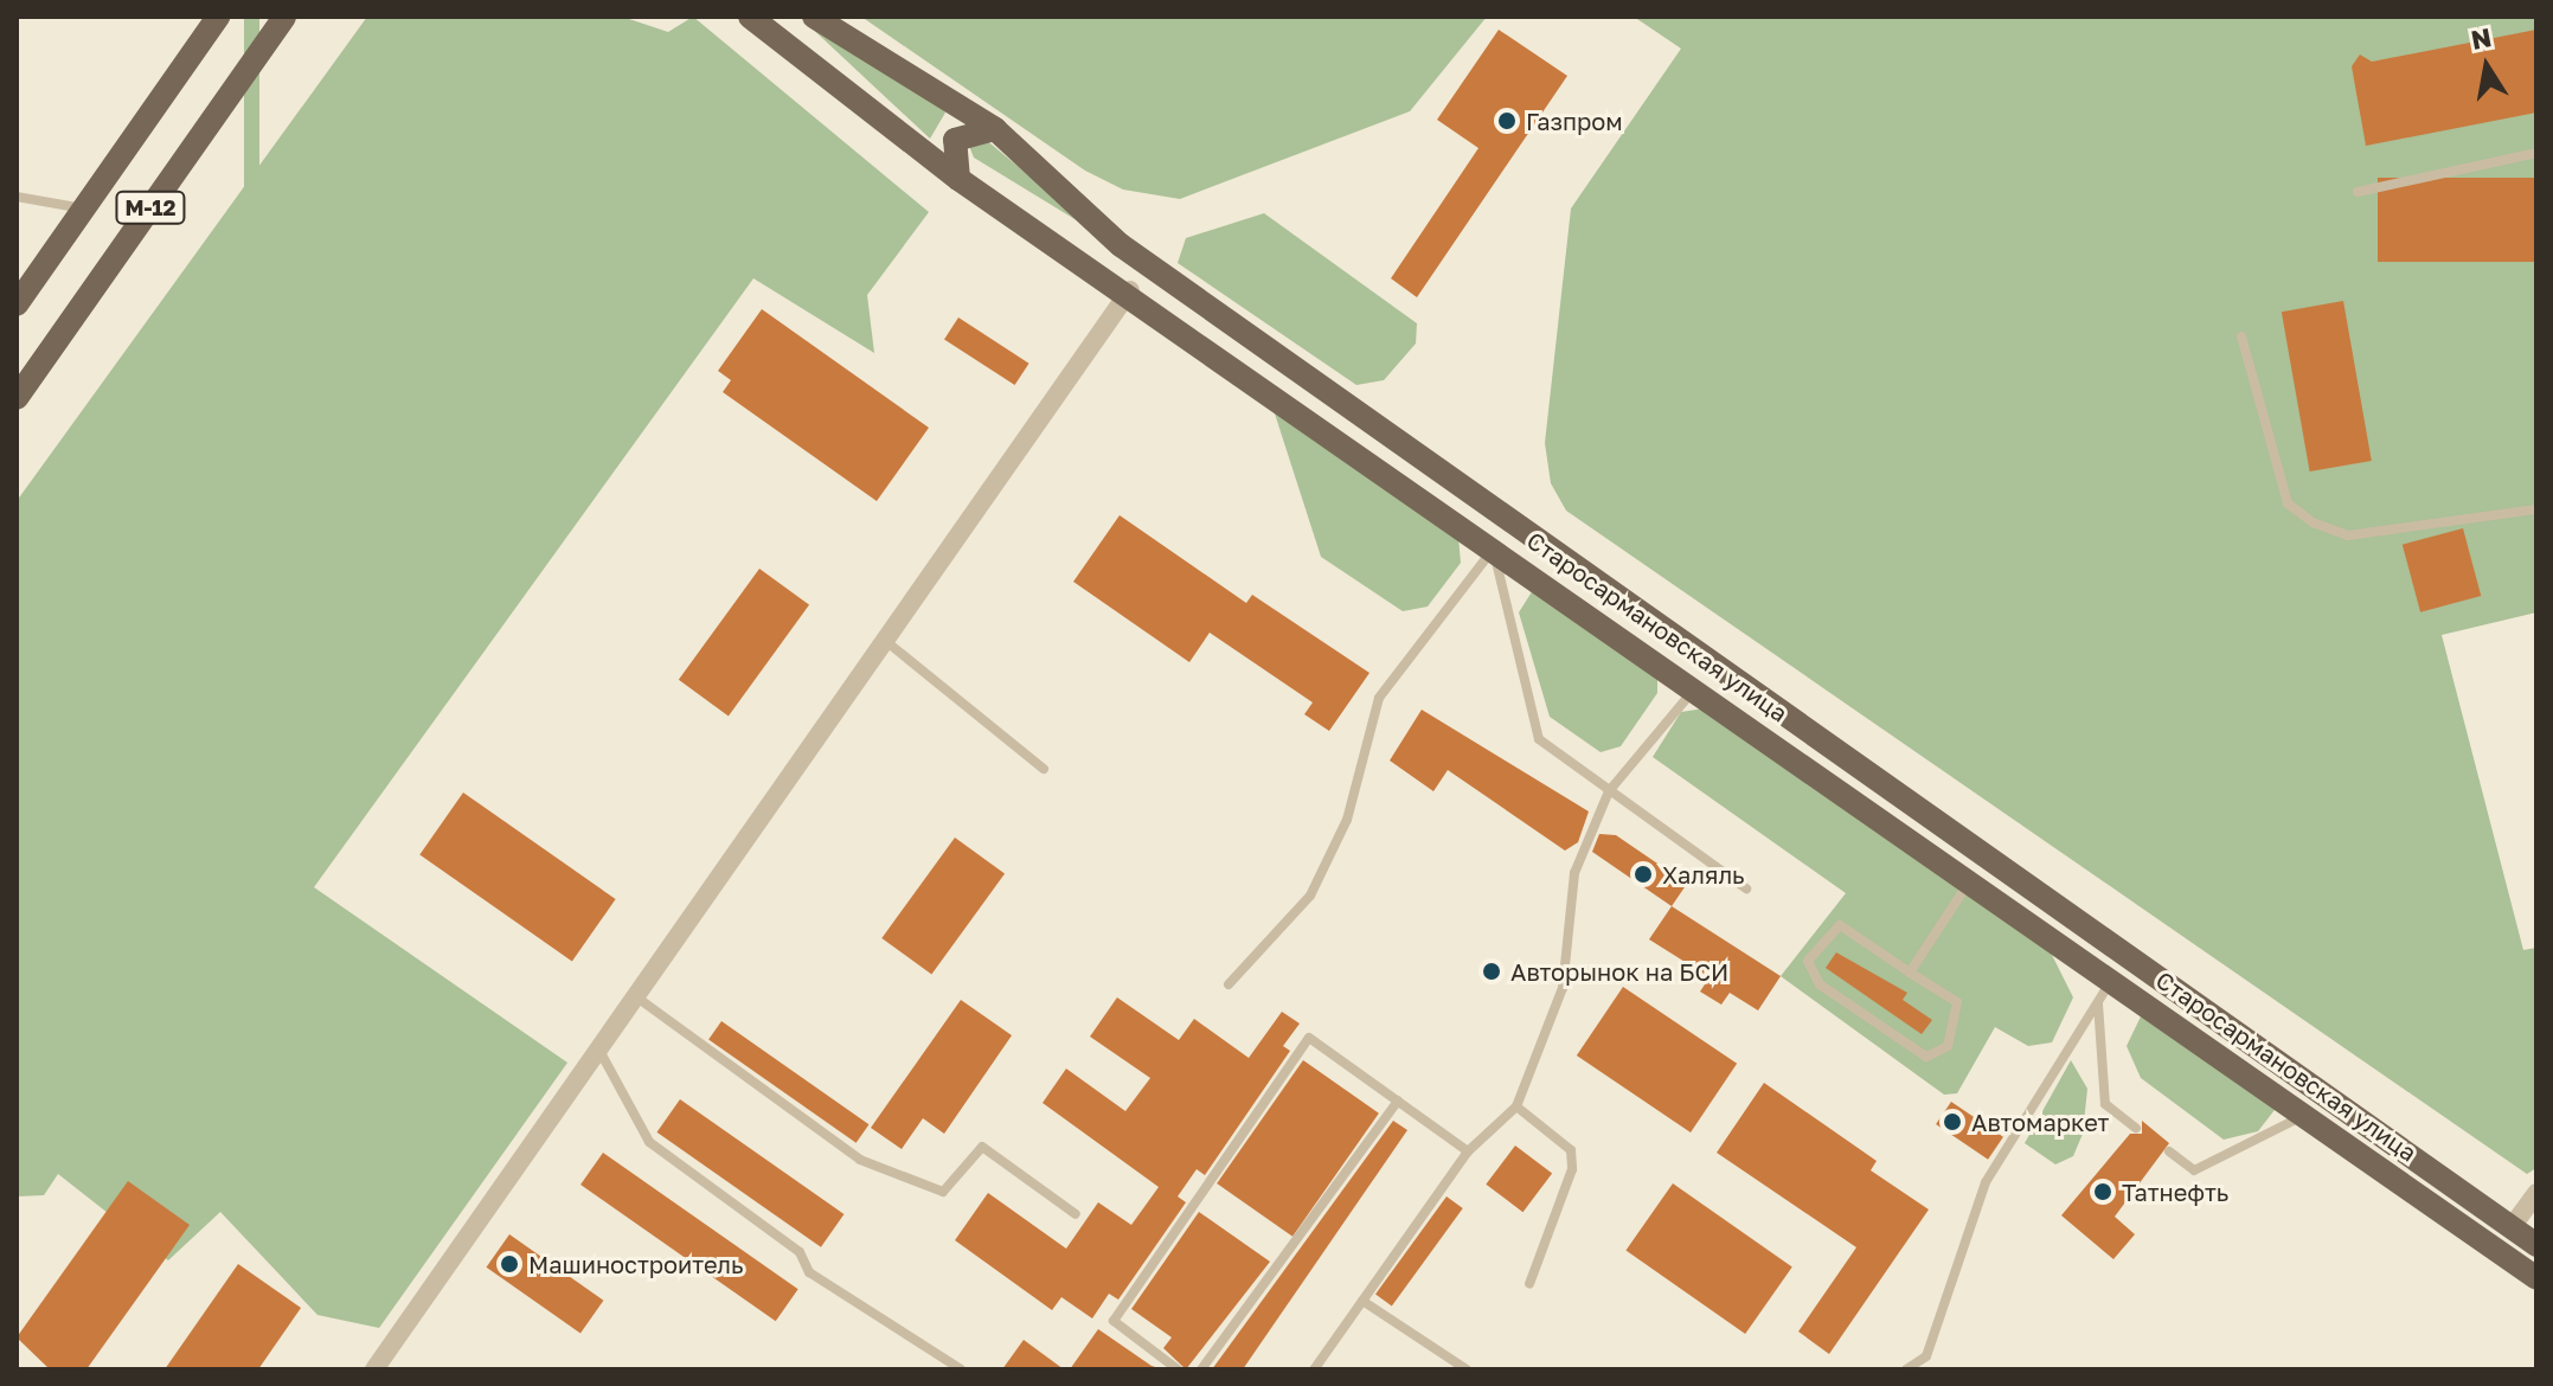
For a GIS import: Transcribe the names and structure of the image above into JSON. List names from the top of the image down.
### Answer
{
  "streets": {
    "main road": ["М-12", "Старосармановская улица"]
  },
  "places": [
    "Газпром",
    "Халяль",
    "Авторынок на БСИ",
    "Автомаркет",
    "Татнефть",
    "Машиностроитель"
  ],
  "north": "top"
}
